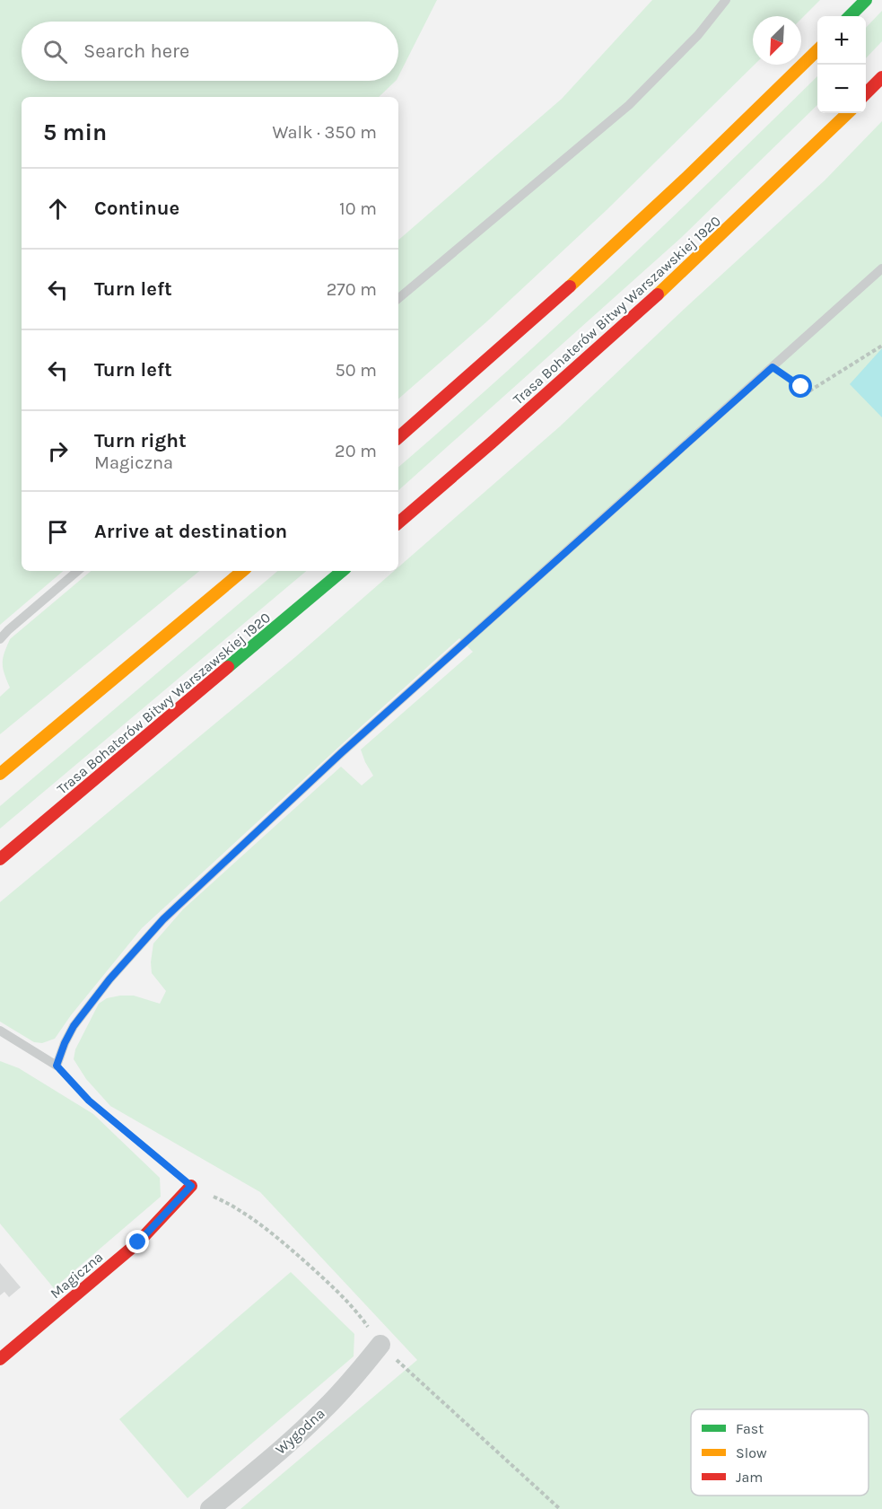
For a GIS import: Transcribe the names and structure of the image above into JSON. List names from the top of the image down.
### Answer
{
  "streets": {
    "main road": ["Trasa Bohaterów Bitwy Warszawskiej 1920", "Magiczna"],
    "street": ["Wygodna"]
  },
  "legend": ["Fast", "Slow", "Jam"],
  "north": "bottom left",
  "page": {
    "map_buttons": ["+", "−"],
    "search": "Search here",
    "heading": ["5 min", "Walk · 350 m"],
    "list": [
      ["Continue", "10 m"],
      ["Turn left", "270 m"],
      ["Turn left", "50 m"],
      ["Turn right", "Magiczna", "20 m"],
      "Arrive at destination"
    ]
  }
}
